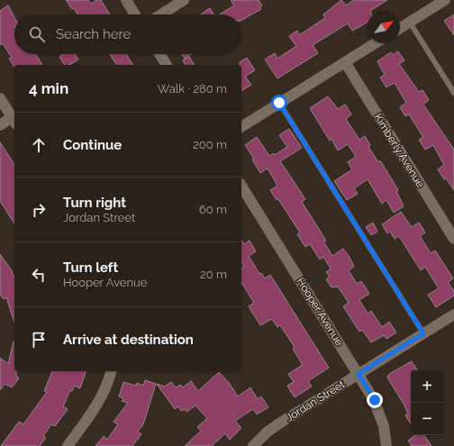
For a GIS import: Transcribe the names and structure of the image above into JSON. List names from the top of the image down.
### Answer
{
  "streets": {
    "street": ["Kimberly Avenue", "Hooper Avenue", "Jordan Street"]
  },
  "crossings": [
    ["Hooper Avenue", "Jordan Street"]
  ],
  "north": "top right",
  "page": {
    "search": "Search here",
    "heading": ["4 min", "Walk · 280 m"],
    "list": [
      ["Continue", "200 m"],
      ["Turn right", "Jordan Street", "60 m"],
      ["Turn left", "Hooper Avenue", "20 m"],
      "Arrive at destination"
    ],
    "map_buttons": ["+", "−"]
  }
}
